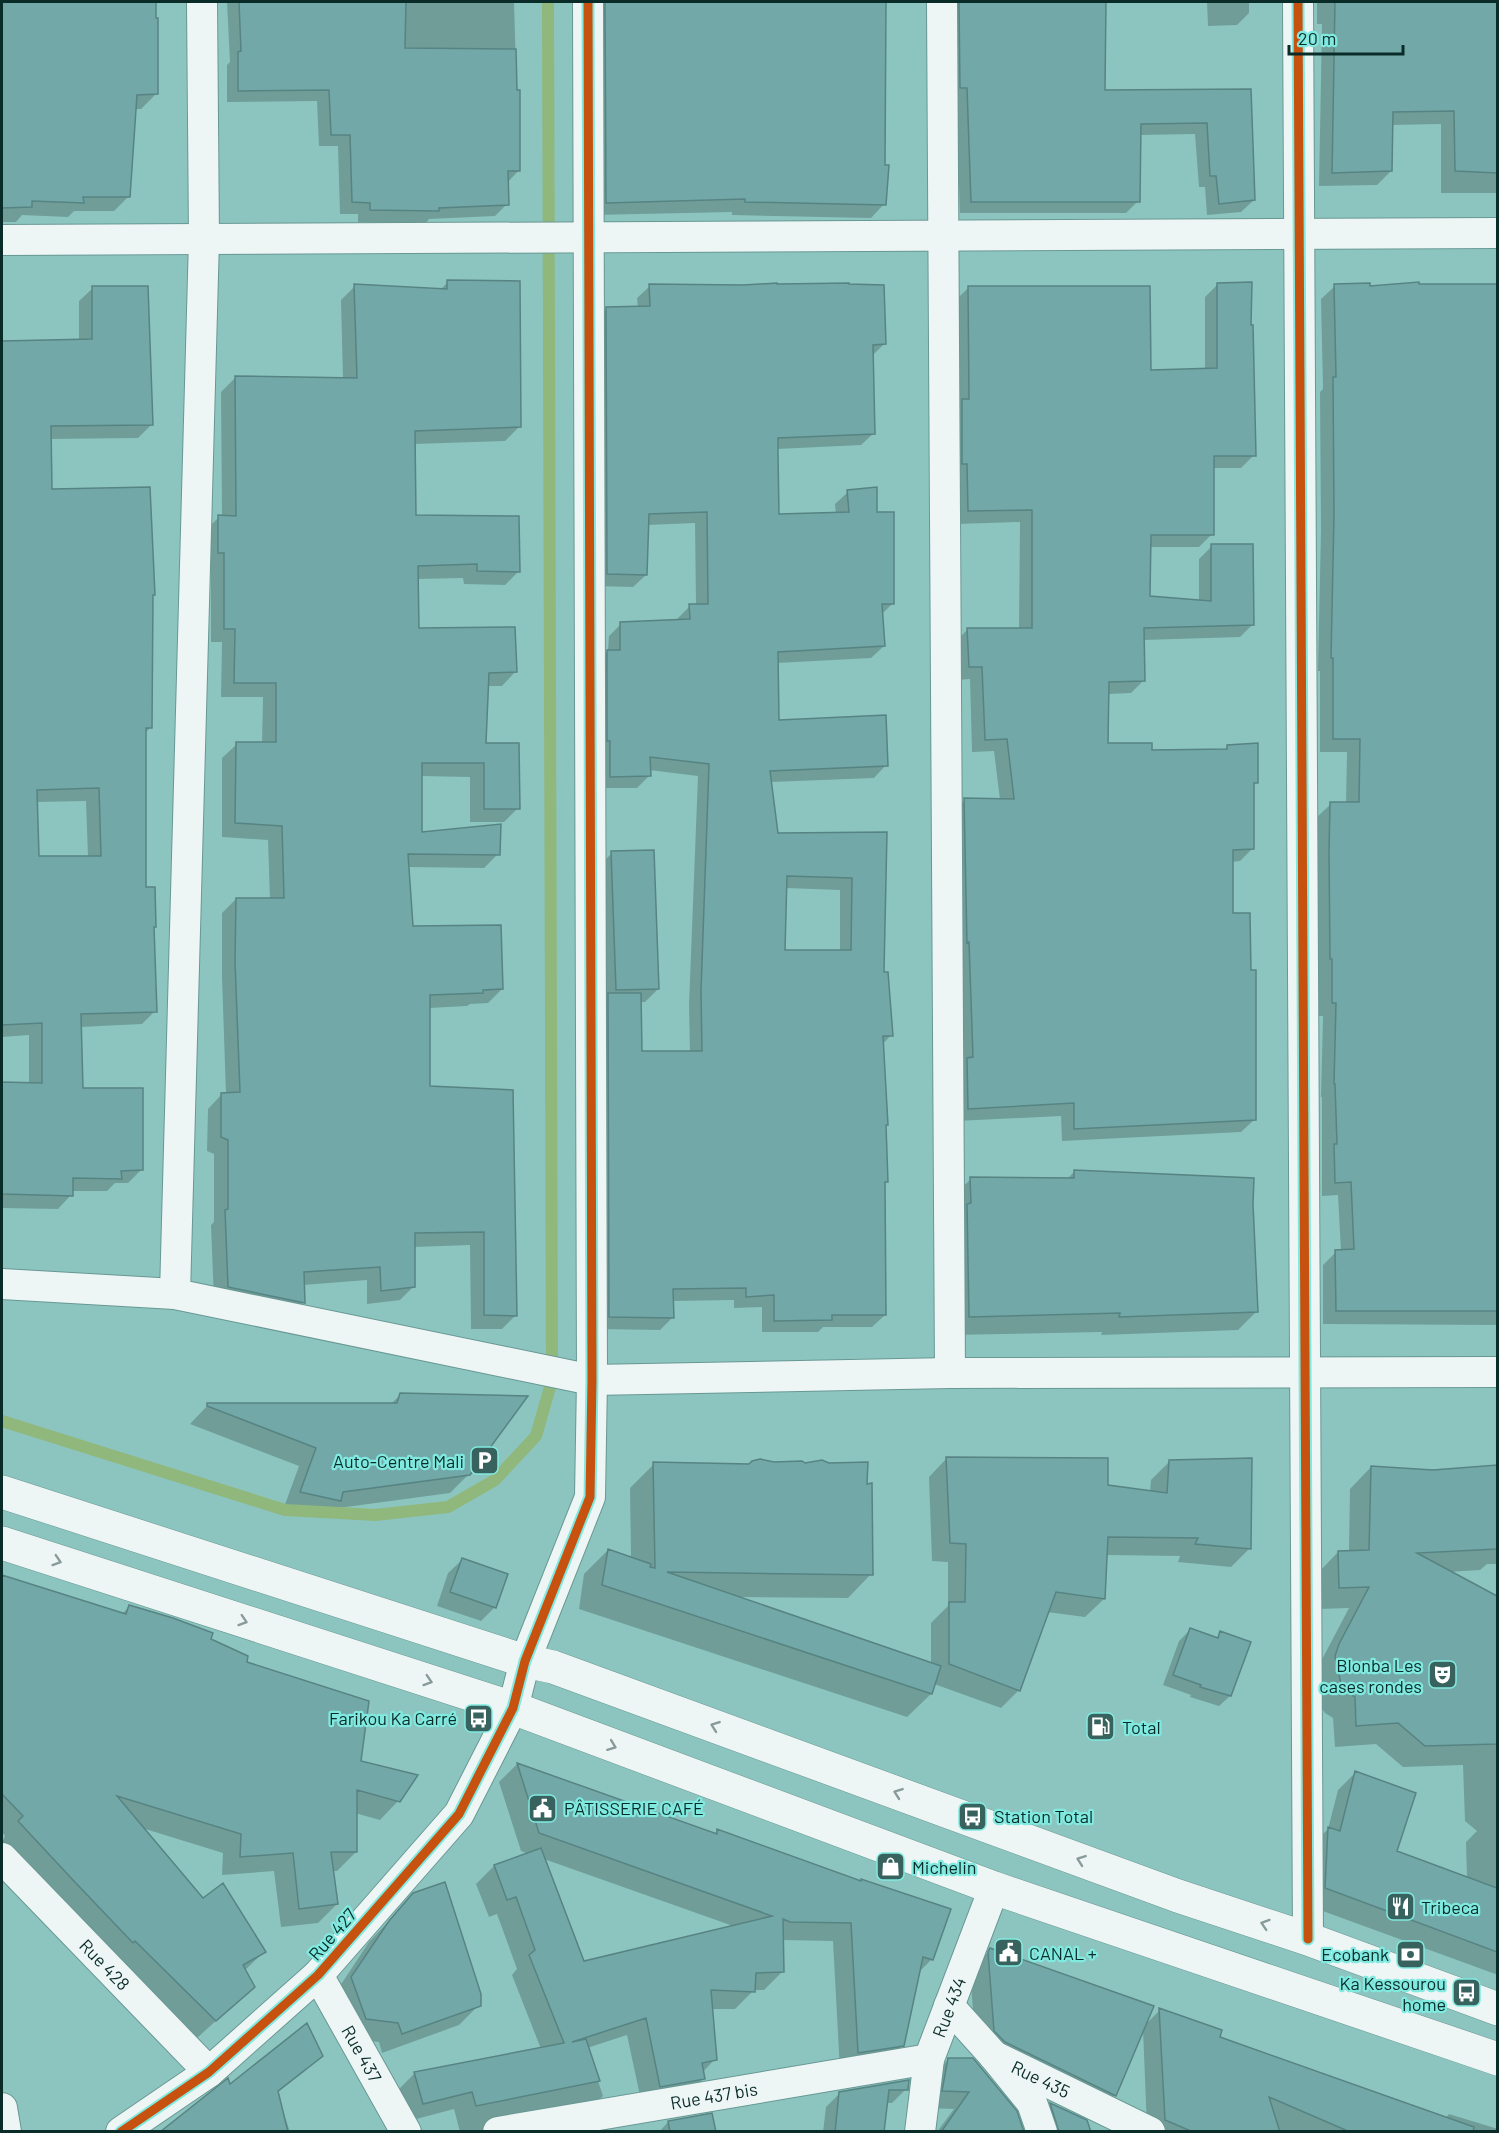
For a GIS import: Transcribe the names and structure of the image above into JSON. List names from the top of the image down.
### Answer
{
  "streets": {
    "street": [
      "Rue 427",
      "Rue 428",
      "Rue 434",
      "Rue 437",
      "Rue 435",
      "Rue 437 bis"
    ]
  },
  "crossings": [
    ["Rue 427", "Rue 428"],
    ["Rue 427", "Rue 437"],
    ["Rue 434", "Rue 435"],
    ["Rue 434", "Rue 437 bis"]
  ],
  "places": {
    "parking": ["Auto-Centre Mali"],
    "theatre": ["Blonba Les cases rondes"],
    "bus stop": ["Farikou Ka Carré", "Station Total", "Ka Kessourou home"],
    "fuel station": ["Total"],
    "public building": ["PÂTISSERIE CAFÉ", "CANAL +"],
    "shop": ["Michelin"],
    "restaurant": ["Tribeca"],
    "bank": ["Ecobank"]
  },
  "scale_bar": "20 m"
}
